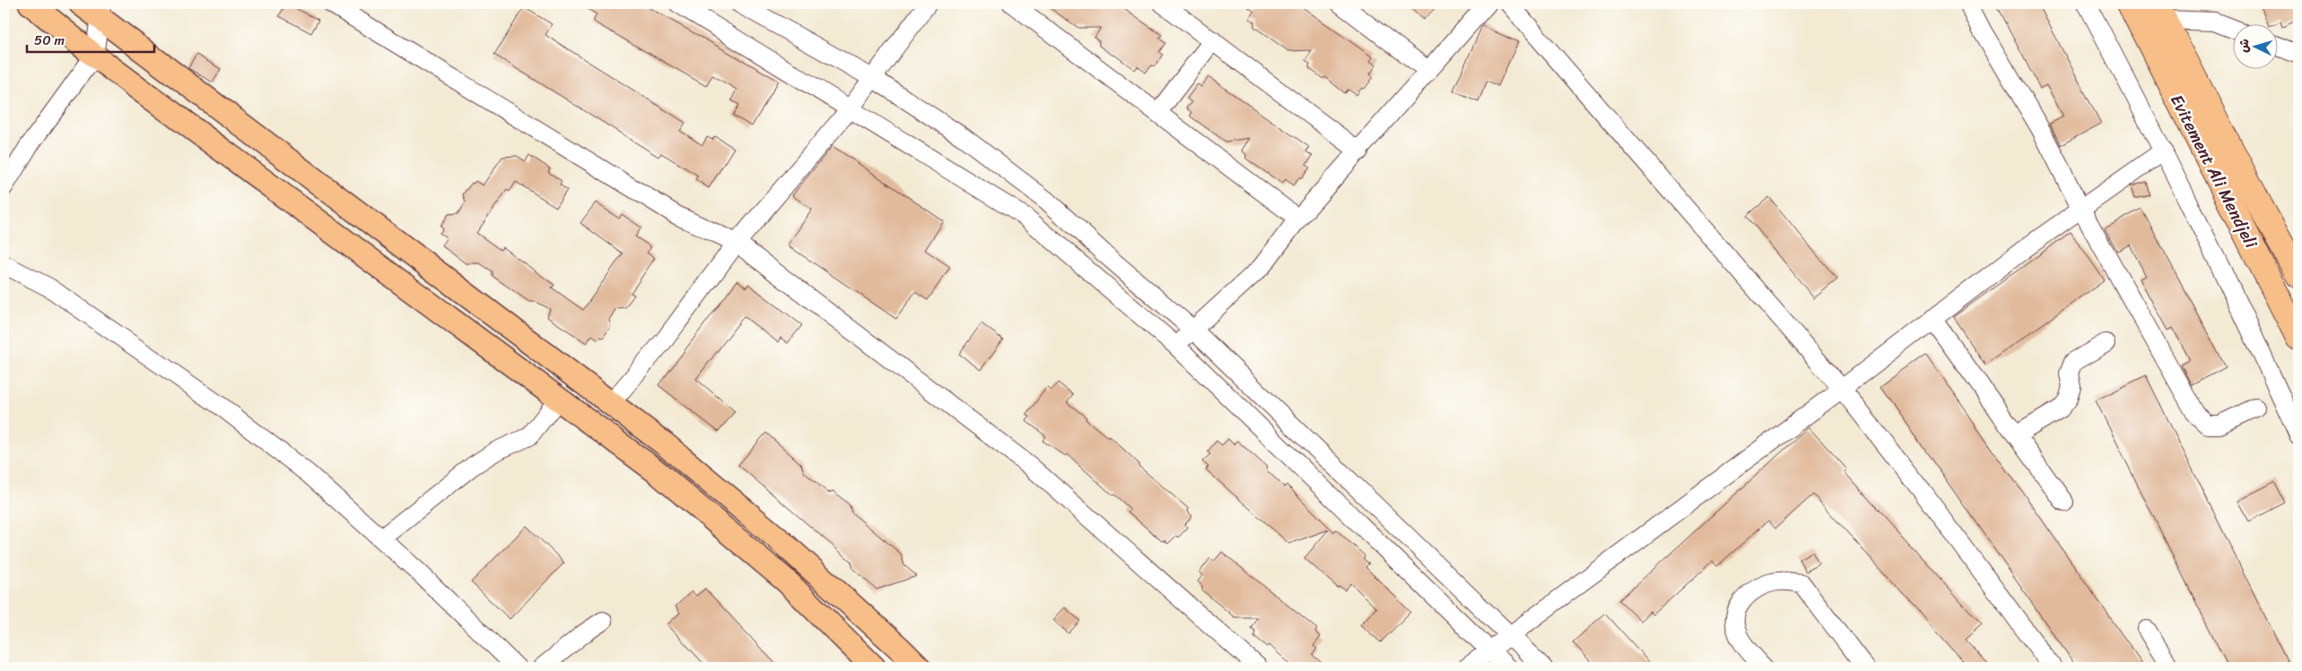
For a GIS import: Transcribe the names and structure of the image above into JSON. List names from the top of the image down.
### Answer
{
  "streets": {
    "highway": ["Evitement Ali Mendjeli"]
  },
  "scale_bar": "50 m",
  "north": "left"
}
